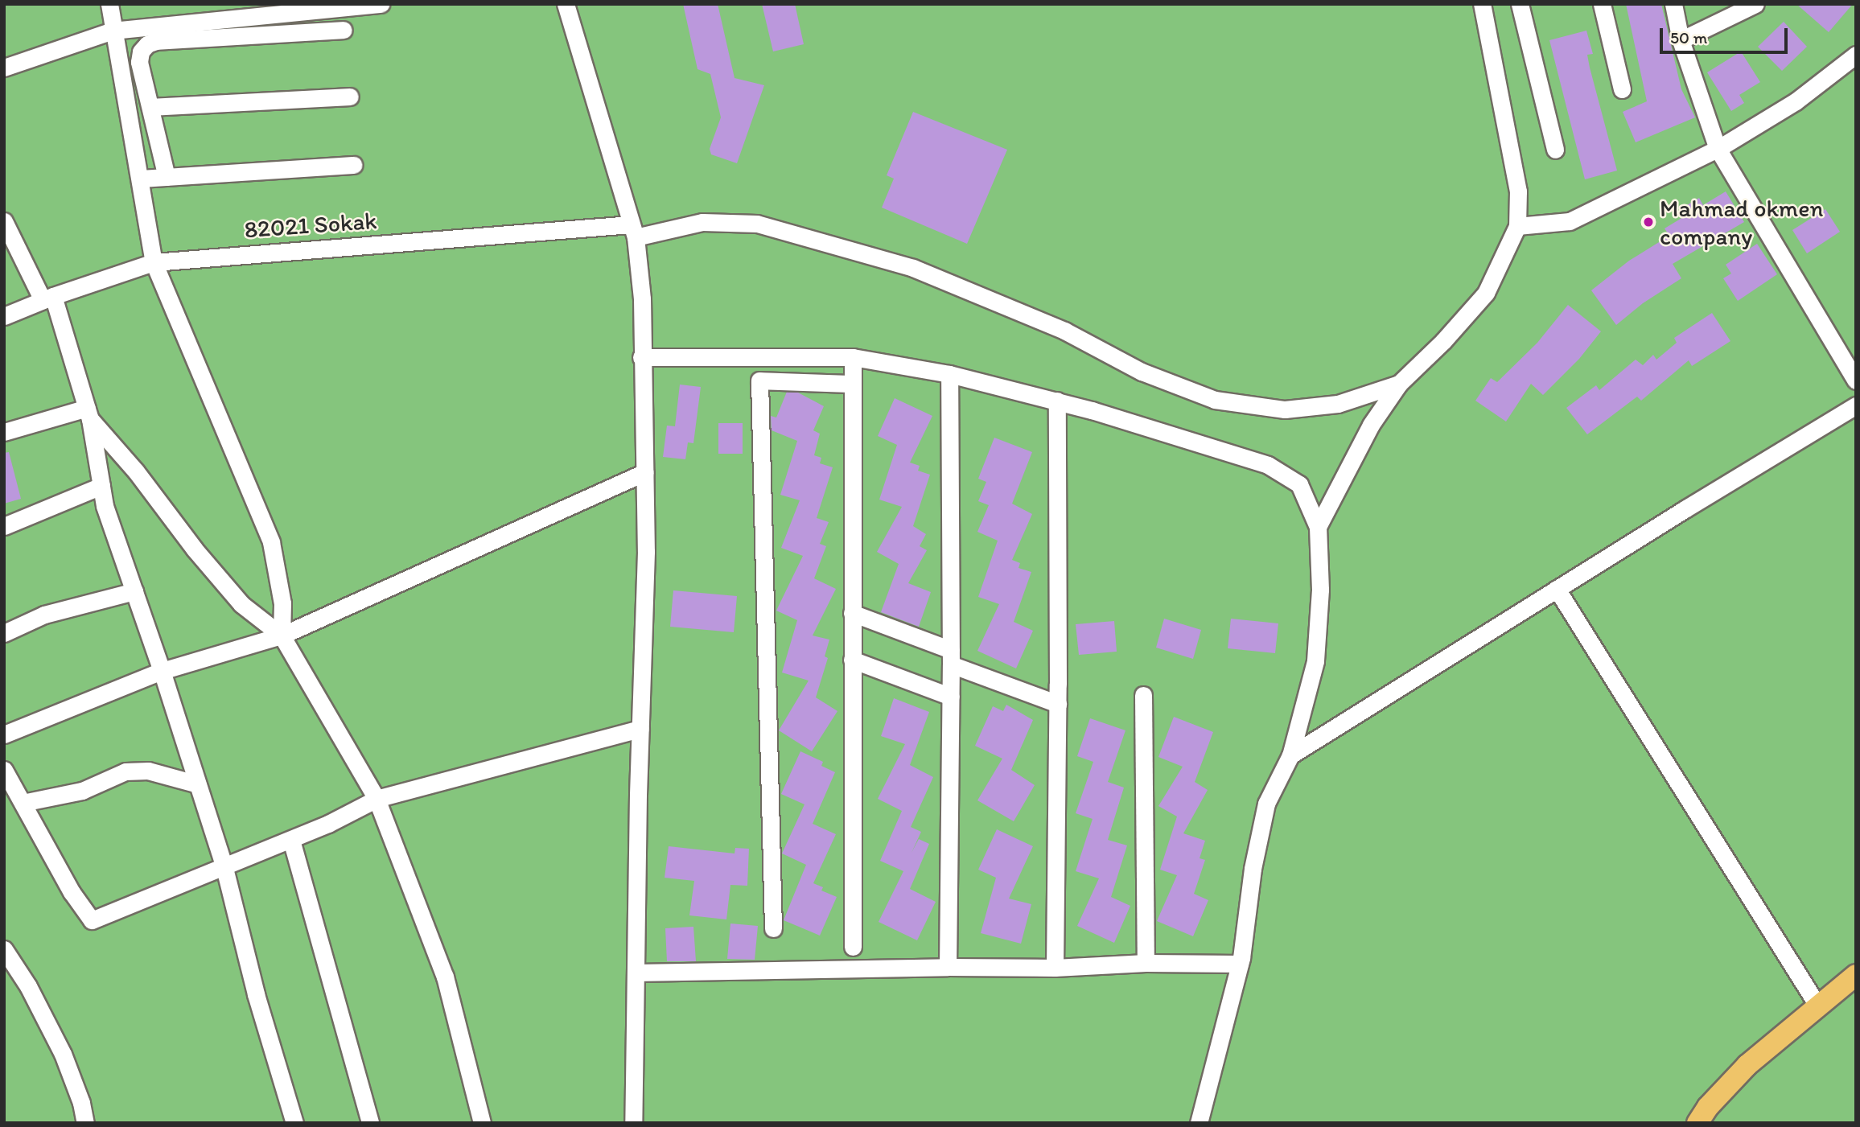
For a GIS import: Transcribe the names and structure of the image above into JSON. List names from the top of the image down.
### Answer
{
  "streets": {
    "street": ["82021 Sokak"]
  },
  "places": ["Mahmad okmen company"],
  "scale_bar": "50 m"
}
